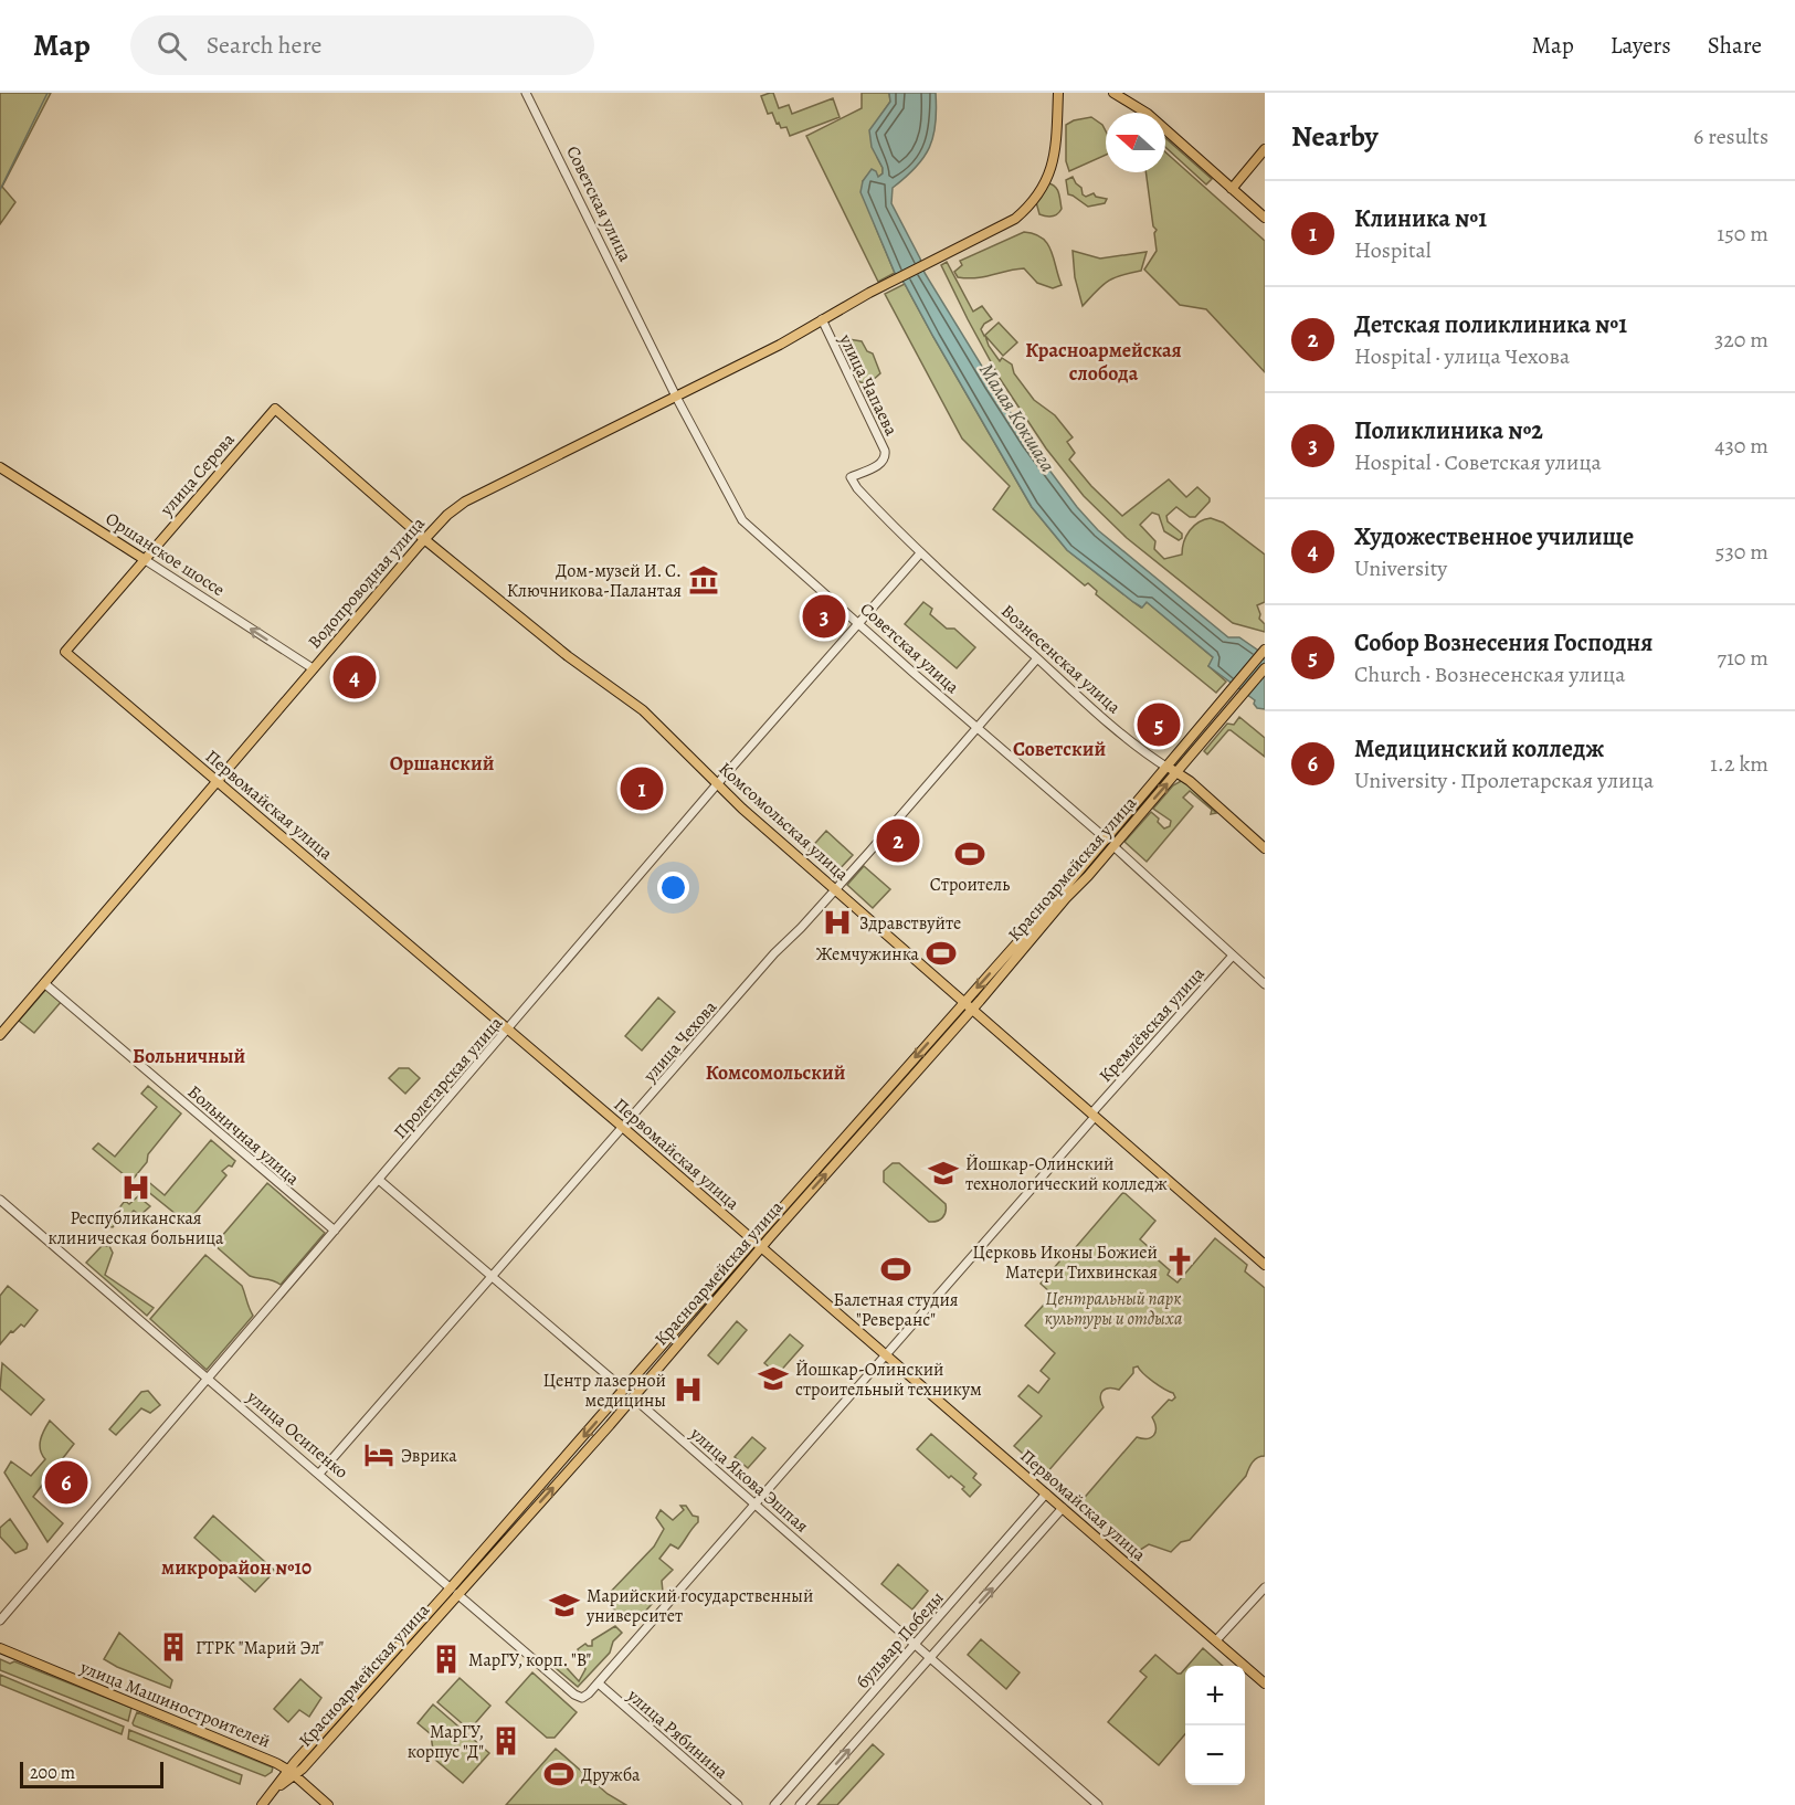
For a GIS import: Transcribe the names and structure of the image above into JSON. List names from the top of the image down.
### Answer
{
  "streets": {
    "main road": [
      "улица Серова",
      "Оршанское шоссе",
      "Водопроводная улица",
      "Вознесенская улица",
      "Первомайская улица",
      "Комсомольская улица",
      "Красноармейская улица",
      "улица Якова Эшпая",
      "улица Машиностроителей"
    ],
    "street": [
      "Советская улица",
      "улица Чапаева",
      "Кремлёвская улица",
      "улица Чехова",
      "Пролетарская улица",
      "Больничная улица",
      "улица Осипенко",
      "бульвар Победы",
      "улица Рябинина"
    ]
  },
  "crossings": [
    ["Советская улица", "Водопроводная улица"],
    ["Советская улица", "Красноармейская улица"],
    ["Советская улица", "Кремлёвская улица"],
    ["Советская улица", "улица Чехова"],
    ["Советская улица", "Пролетарская улица"],
    ["улица Чапаева", "Водопроводная улица"],
    ["улица Чапаева", "Вознесенская улица"],
    ["улица Серова", "Оршанское шоссе"],
    ["улица Серова", "Первомайская улица"],
    ["улица Серова", "Комсомольская улица"],
    ["Оршанское шоссе", "Водопроводная улица"],
    ["Водопроводная улица", "Первомайская улица"],
    ["Водопроводная улица", "Комсомольская улица"],
    ["Водопроводная улица", "Больничная улица"],
    ["Вознесенская улица", "Красноармейская улица"],
    ["Вознесенская улица", "улица Чехова"],
    ["Вознесенская улица", "Пролетарская улица"],
    ["Первомайская улица", "Красноармейская улица"],
    ["Первомайская улица", "Кремлёвская улица"],
    ["Первомайская улица", "улица Чехова"],
    ["Первомайская улица", "Пролетарская улица"],
    ["Первомайская улица", "бульвар Победы"],
    ["Комсомольская улица", "Красноармейская улица"],
    ["Комсомольская улица", "Кремлёвская улица"],
    ["Комсомольская улица", "улица Чехова"],
    ["Комсомольская улица", "Пролетарская улица"],
    ["Красноармейская улица", "улица Осипенко"],
    ["Красноармейская улица", "улица Якова Эшпая"],
    ["Красноармейская улица", "улица Машиностроителей"],
    ["Кремлёвская улица", "улица Осипенко"],
    ["Кремлёвская улица", "улица Якова Эшпая"],
    ["Кремлёвская улица", "улица Рябинина"],
    ["улица Чехова", "улица Осипенко"],
    ["улица Чехова", "улица Якова Эшпая"],
    ["Пролетарская улица", "Больничная улица"],
    ["Пролетарская улица", "улица Осипенко"],
    ["Пролетарская улица", "улица Якова Эшпая"],
    ["улица Якова Эшпая", "бульвар Победы"]
  ],
  "one_way": ["Оршанское шоссе"],
  "districts": [
    "Красноармейская слобода",
    "Советский",
    "Оршанский",
    "Больничный",
    "Комсомольский",
    "микрорайон №10"
  ],
  "water": ["Малая Кокшага"],
  "parks": ["Центральный парк культуры и отдыха"],
  "places": {
    "museum": ["Дом-музей И. С. Ключникова-Палантая"],
    "sports": [
      "Строитель",
      "Жемчужинка",
      "Балетная студия \"Реверанс\"",
      "Дружба"
    ],
    "hospital": ["Здравствуйте", "Республиканская клиническая больница", "Центр лазерной медицины"],
    "school or university": ["Йошкар-Олинский технологический колледж", "Йошкар-Олинский строительный техникум", "Марийский государственный университет"],
    "church": ["Церковь Иконы Божией Матери Тихвинская"],
    "hotel": ["Эврика"],
    "building": ["ГТРК \"Марий Эл\"", "МарГУ, корп. \"В\"", "МарГУ, корпус \"Д\""]
  },
  "scale_bar": "200 m",
  "north": "left",
  "page": {
    "header": "Map",
    "search": "Search here",
    "nav": ["Map", "Layers", "Share"],
    "heading": ["Nearby", "6 results"],
    "list": [
      {
        "mark": "1",
        "name": "Клиника №1",
        "note": "Hospital",
        "value": "150 m"
      },
      {
        "mark": "2",
        "name": "Детская поликлиника №1",
        "note": "Hospital · улица Чехова",
        "value": "320 m"
      },
      {
        "mark": "3",
        "name": "Поликлиника №2",
        "note": "Hospital · Советская улица",
        "value": "430 m"
      },
      {
        "mark": "4",
        "name": "Художественное училище",
        "note": "University",
        "value": "530 m"
      },
      {
        "mark": "5",
        "name": "Собор Вознесения Господня",
        "note": "Church · Вознесенская улица",
        "value": "710 m"
      },
      {
        "mark": "6",
        "name": "Медицинский колледж",
        "note": "University · Пролетарская улица",
        "value": "1.2 km"
      }
    ],
    "pins": [
      "3",
      "4",
      "5",
      "1",
      "2",
      "6"
    ],
    "map_buttons": ["+", "−"],
    "scale": "200 m"
  }
}
